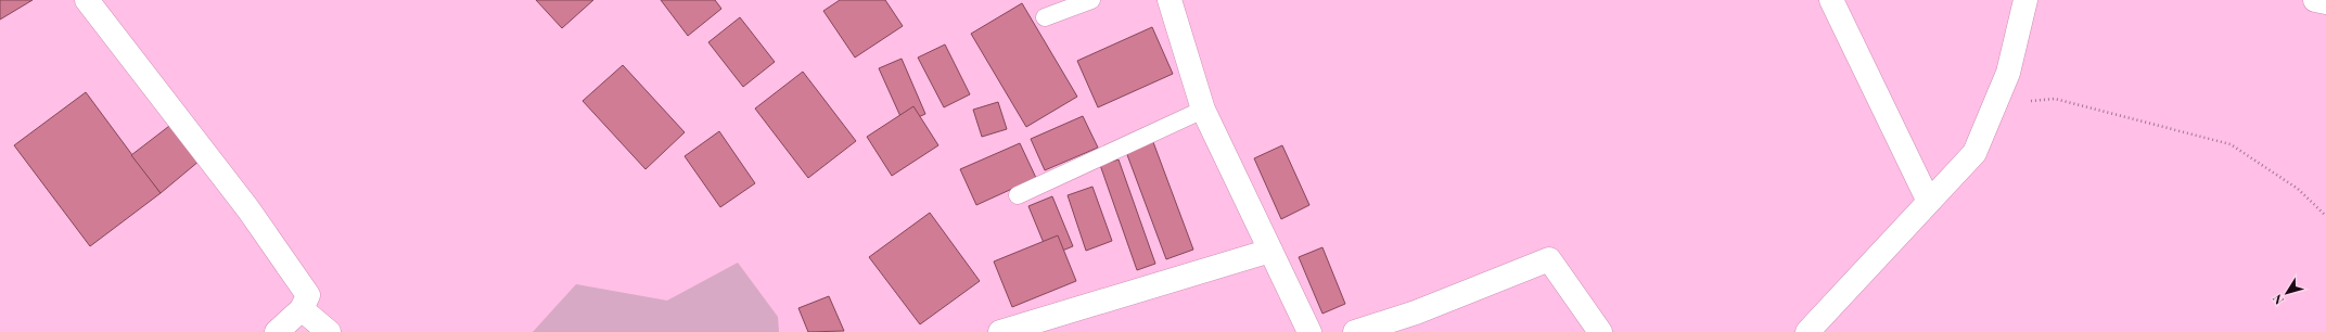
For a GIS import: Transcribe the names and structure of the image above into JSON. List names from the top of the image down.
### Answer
{
  "north": "bottom left"
}
